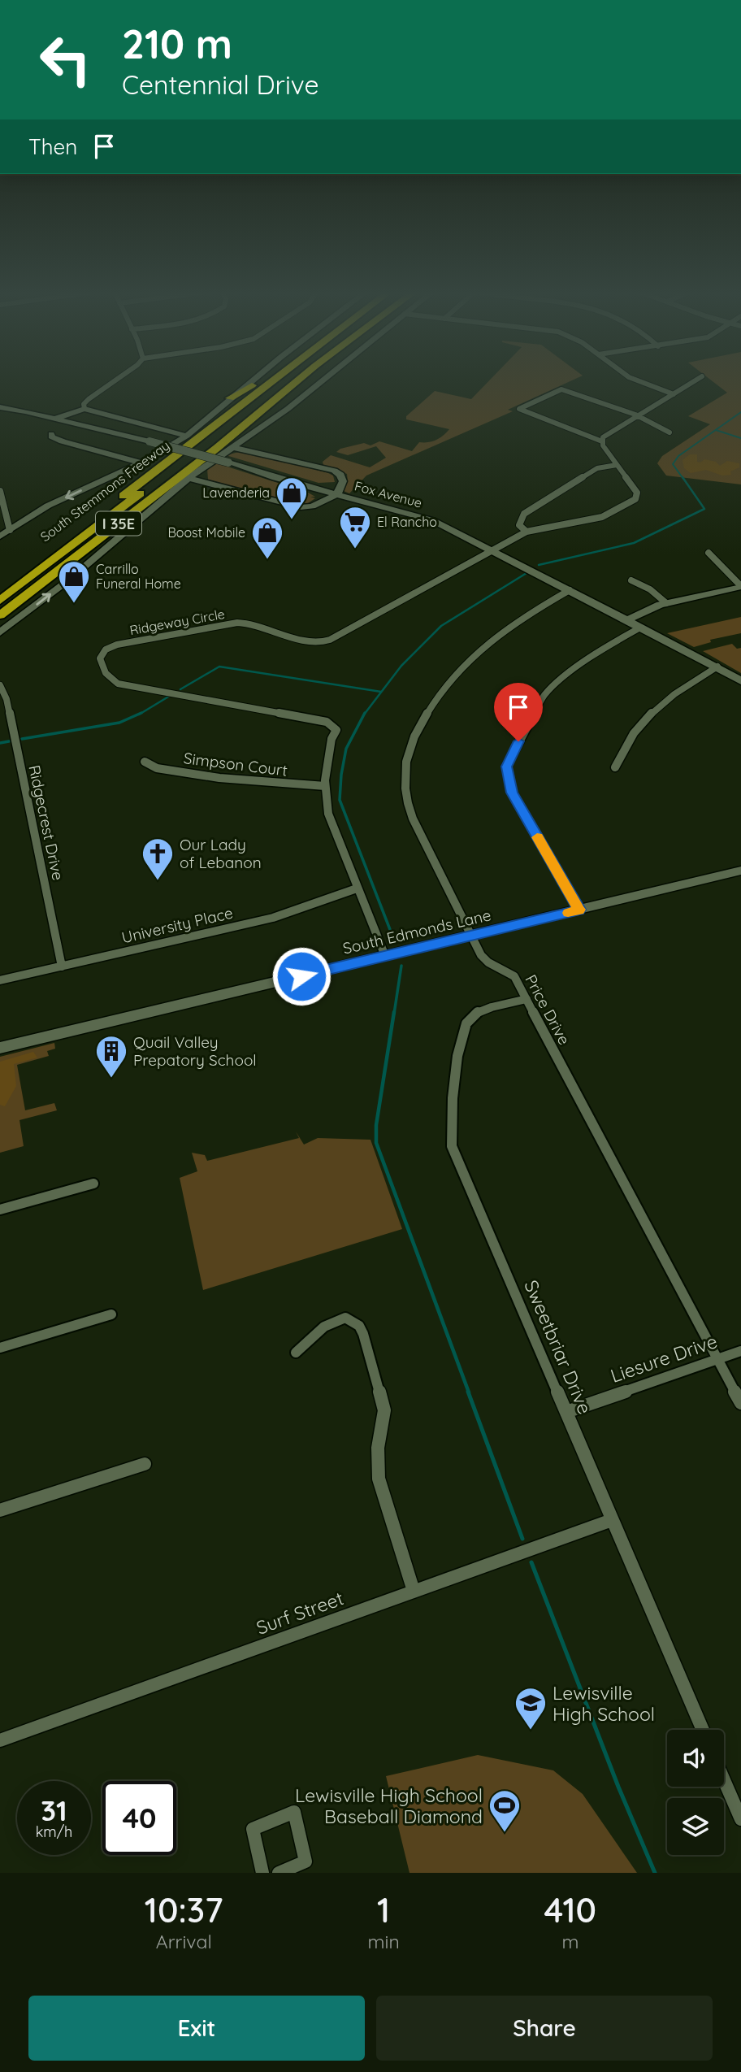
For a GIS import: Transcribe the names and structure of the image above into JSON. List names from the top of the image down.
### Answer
{
  "streets": {
    "highway": ["South Stemmons Freeway", "I 35E"],
    "main road": ["Fox Avenue", "South Edmonds Lane"],
    "street": [
      "Ridgeway Circle",
      "Simpson Court",
      "Ridgecrest Drive",
      "University Place",
      "Price Drive",
      "Sweetbriar Drive",
      "Liesure Drive",
      "Surf Street"
    ]
  },
  "crossings": [
    ["Fox Avenue", "Ridgeway Circle"],
    ["Fox Avenue", "Price Drive"],
    ["Ridgeway Circle", "Simpson Court"],
    ["Ridgecrest Drive", "University Place"],
    ["South Edmonds Lane", "Price Drive"],
    ["Price Drive", "Sweetbriar Drive"],
    ["Price Drive", "Liesure Drive"],
    ["Sweetbriar Drive", "Liesure Drive"],
    ["Sweetbriar Drive", "Surf Street"]
  ],
  "places": {
    "shop": ["Lavenderia", "Boost Mobile", "Carrillo Funeral Home"],
    "supermarket": ["El Rancho"],
    "church": ["Our Lady of Lebanon"],
    "building": ["Quail Valley Prepatory School"],
    "school or university": ["Lewisville High School"],
    "sports": ["Lewisville High School Baseball Diamond"]
  },
  "page": {
    "turn": ["210 m", "Centennial Drive"],
    "then": "Then",
    "speed": "31 km/h",
    "limit": "40",
    "eta": [
      "10:37",
      "Arrival",
      "1",
      "min",
      "410",
      "m"
    ],
    "buttons": ["Exit", "Share"]
  }
}
